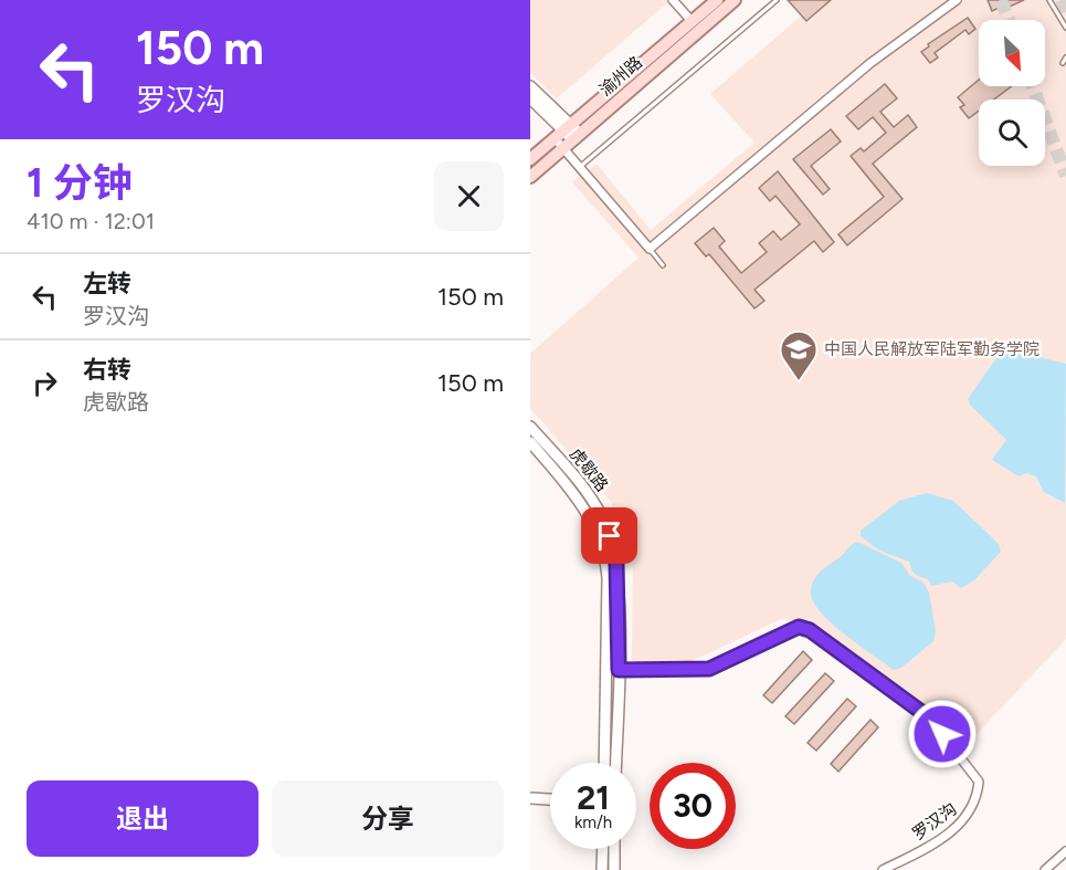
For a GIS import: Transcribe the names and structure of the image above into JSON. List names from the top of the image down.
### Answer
{
  "streets": {
    "main road": ["渝州路", "虎歇路"],
    "street": ["罗汉沟"]
  },
  "crossings": [
    ["虎歇路", "罗汉沟"]
  ],
  "places": {
    "school or university": ["中国人民解放军陆军勤务学院"]
  },
  "north": "bottom right",
  "page": {
    "turn": ["150 m", "罗汉沟"],
    "heading": ["1 分钟", "410 m · 12:01"],
    "list": [
      {
        "name": "左转",
        "note": "罗汉沟",
        "value": "150 m"
      },
      {
        "name": "右转",
        "note": "虎歇路",
        "value": "150 m"
      }
    ],
    "speed": "21 km/h",
    "limit": "30",
    "buttons": ["退出", "分享"]
  }
}
